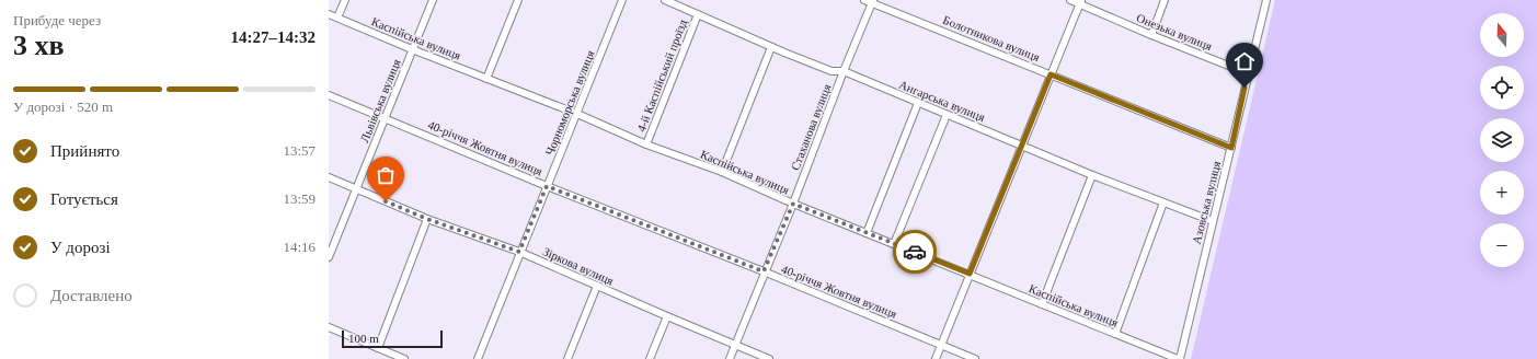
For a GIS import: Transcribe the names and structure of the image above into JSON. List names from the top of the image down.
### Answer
{
  "streets": {
    "street": [
      "Онезька вулиця",
      "Каспійська вулиця",
      "Болотникова вулиця",
      "4-й Каспійський проїзд",
      "Львівська вулиця",
      "Ангарська вулиця",
      "Чорноморська вулиця",
      "Стаханова вулиця",
      "40-річчя Жовтня вулиця",
      "Азовська вулиця",
      "Зіркова вулиця"
    ]
  },
  "crossings": [
    ["Онезька вулиця", "Азовська вулиця"],
    ["Каспійська вулиця", "4-й Каспійський проїзд"],
    ["Каспійська вулиця", "Львівська вулиця"],
    ["Каспійська вулиця", "Чорноморська вулиця"],
    ["Каспійська вулиця", "Стаханова вулиця"],
    ["Каспійська вулиця", "Азовська вулиця"],
    ["Болотникова вулиця", "Стаханова вулиця"],
    ["Болотникова вулиця", "Азовська вулиця"],
    ["4-й Каспійський проїзд", "Ангарська вулиця"],
    ["Львівська вулиця", "40-річчя Жовтня вулиця"],
    ["Львівська вулиця", "Зіркова вулиця"],
    ["Ангарська вулиця", "Стаханова вулиця"],
    ["Ангарська вулиця", "Азовська вулиця"],
    ["Чорноморська вулиця", "40-річчя Жовтня вулиця"],
    ["Чорноморська вулиця", "Зіркова вулиця"],
    ["Стаханова вулиця", "40-річчя Жовтня вулиця"],
    ["Стаханова вулиця", "Зіркова вулиця"]
  ],
  "scale_bar": "100 m",
  "north": "top",
  "page": {
    "heading": ["3 хв", "Прибуде через", "14:27–14:32"],
    "map_buttons": ["+", "−"],
    "bar": "У дорозі · 520 m",
    "list": [
      ["Прийнято", "13:57"],
      ["Готується", "13:59"],
      ["У дорозі", "14:16"],
      "Доставлено"
    ],
    "scale": "100 m"
  }
}
